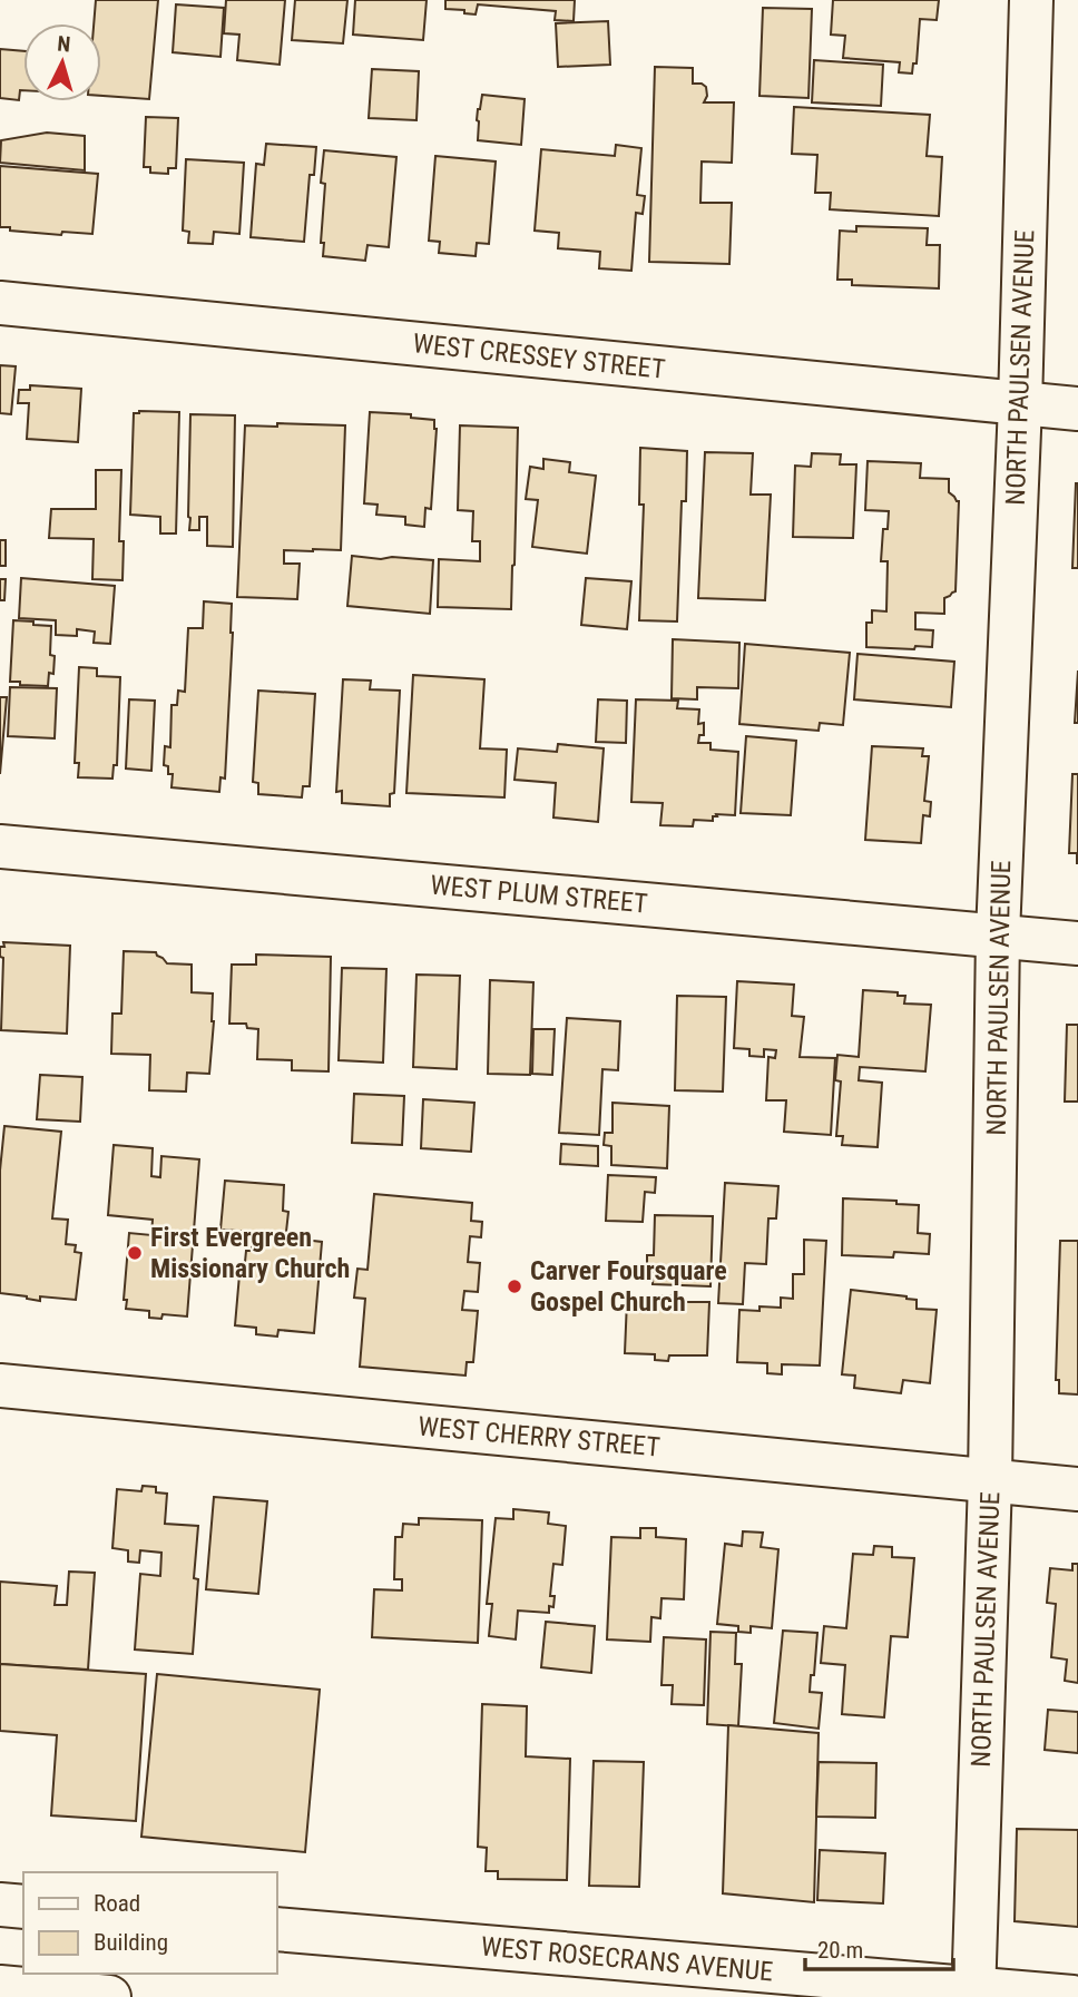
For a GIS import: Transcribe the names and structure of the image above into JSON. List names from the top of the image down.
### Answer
{
  "streets": {
    "street": [
      "WEST CRESSEY STREET",
      "NORTH PAULSEN AVENUE",
      "WEST PLUM STREET",
      "WEST CHERRY STREET",
      "WEST ROSECRANS AVENUE"
    ]
  },
  "crossings": [
    ["WEST CRESSEY STREET", "NORTH PAULSEN AVENUE"],
    ["NORTH PAULSEN AVENUE", "WEST PLUM STREET"],
    ["NORTH PAULSEN AVENUE", "WEST CHERRY STREET"],
    ["NORTH PAULSEN AVENUE", "WEST ROSECRANS AVENUE"]
  ],
  "places": ["First Evergreen Missionary Church", "Carver Foursquare Gospel Church"],
  "legend": ["Road", "Building"],
  "scale_bar": "20 m",
  "north": "top"
}
